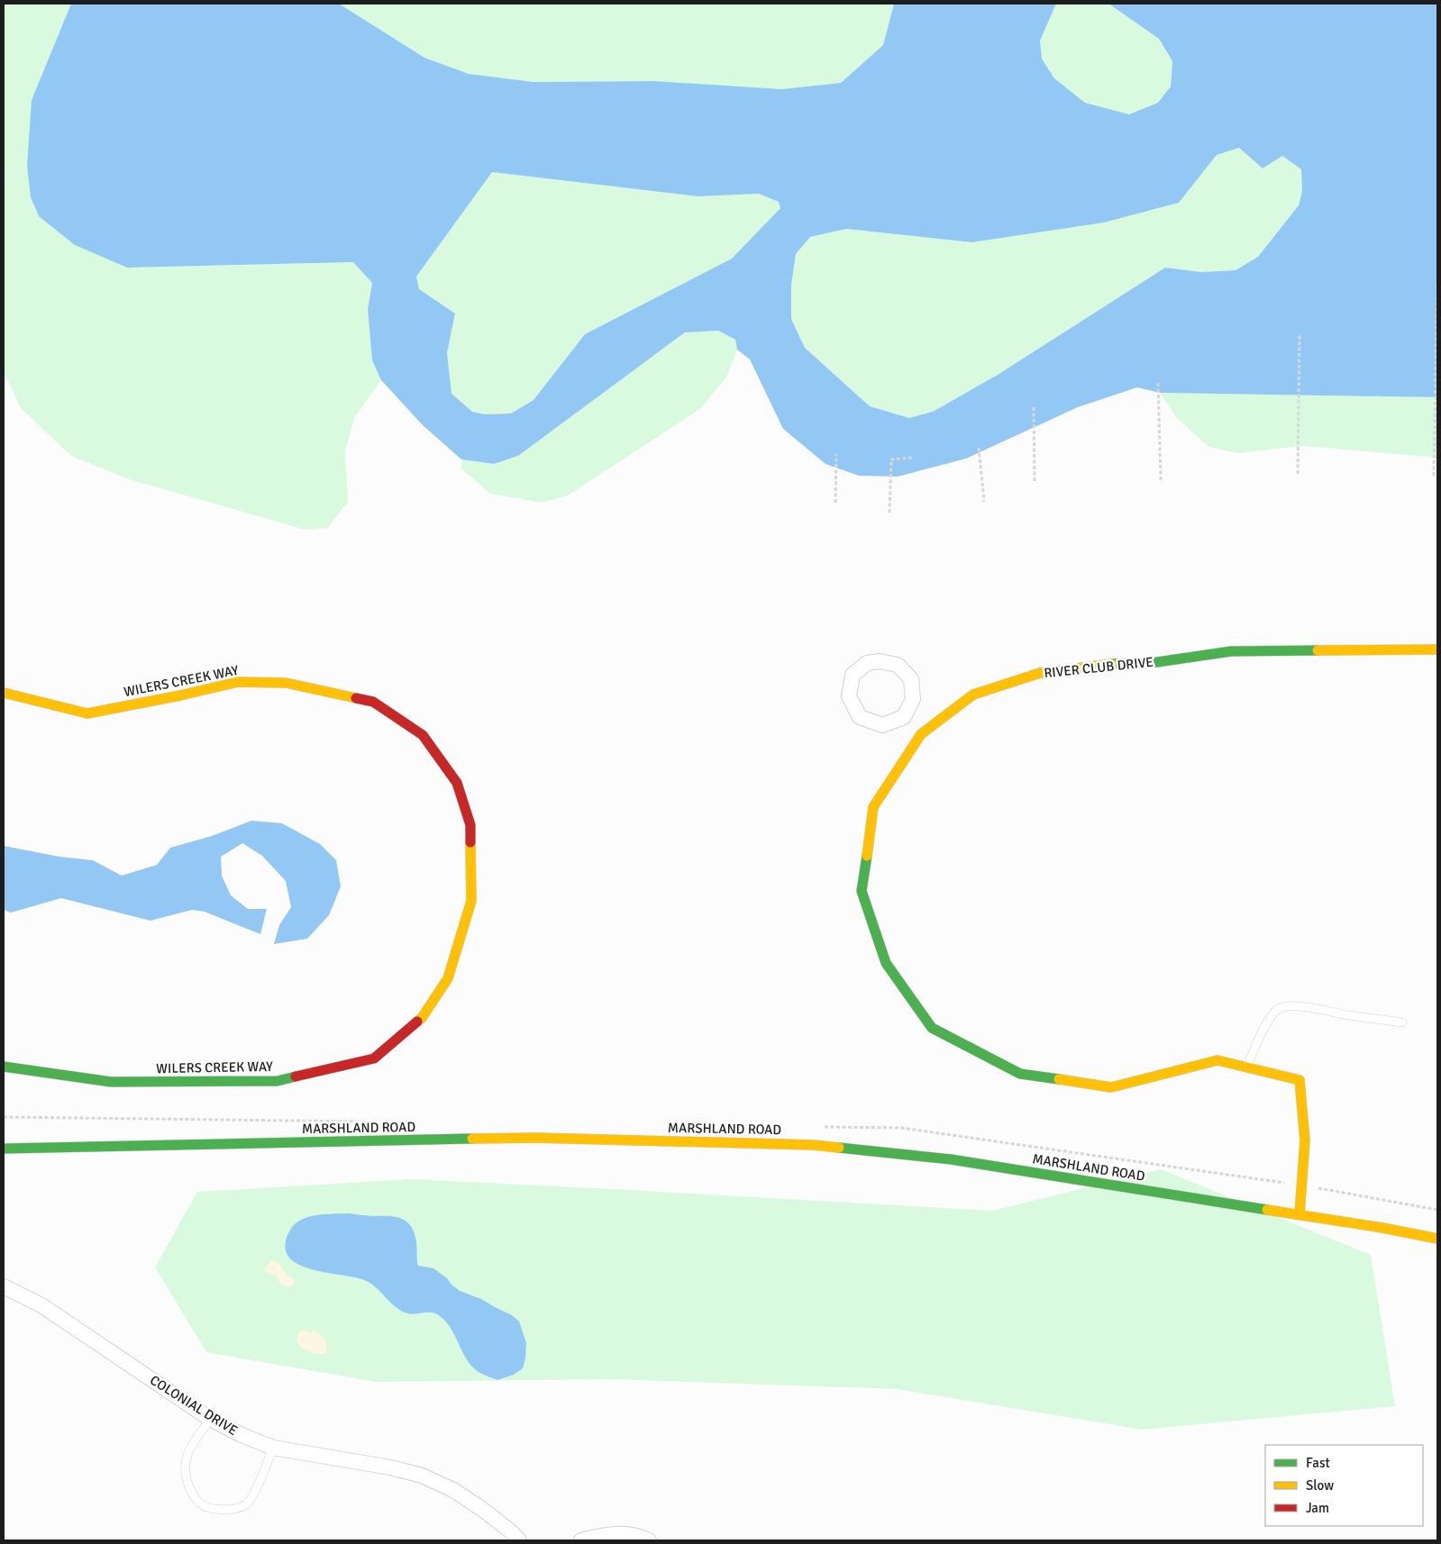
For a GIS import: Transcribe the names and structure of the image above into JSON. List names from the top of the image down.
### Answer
{
  "streets": {
    "street": [
      "RIVER CLUB DRIVE",
      "WILERS CREEK WAY",
      "MARSHLAND ROAD",
      "COLONIAL DRIVE"
    ]
  },
  "crossings": [
    ["RIVER CLUB DRIVE", "MARSHLAND ROAD"]
  ],
  "legend": ["Fast", "Slow", "Jam"]
}
